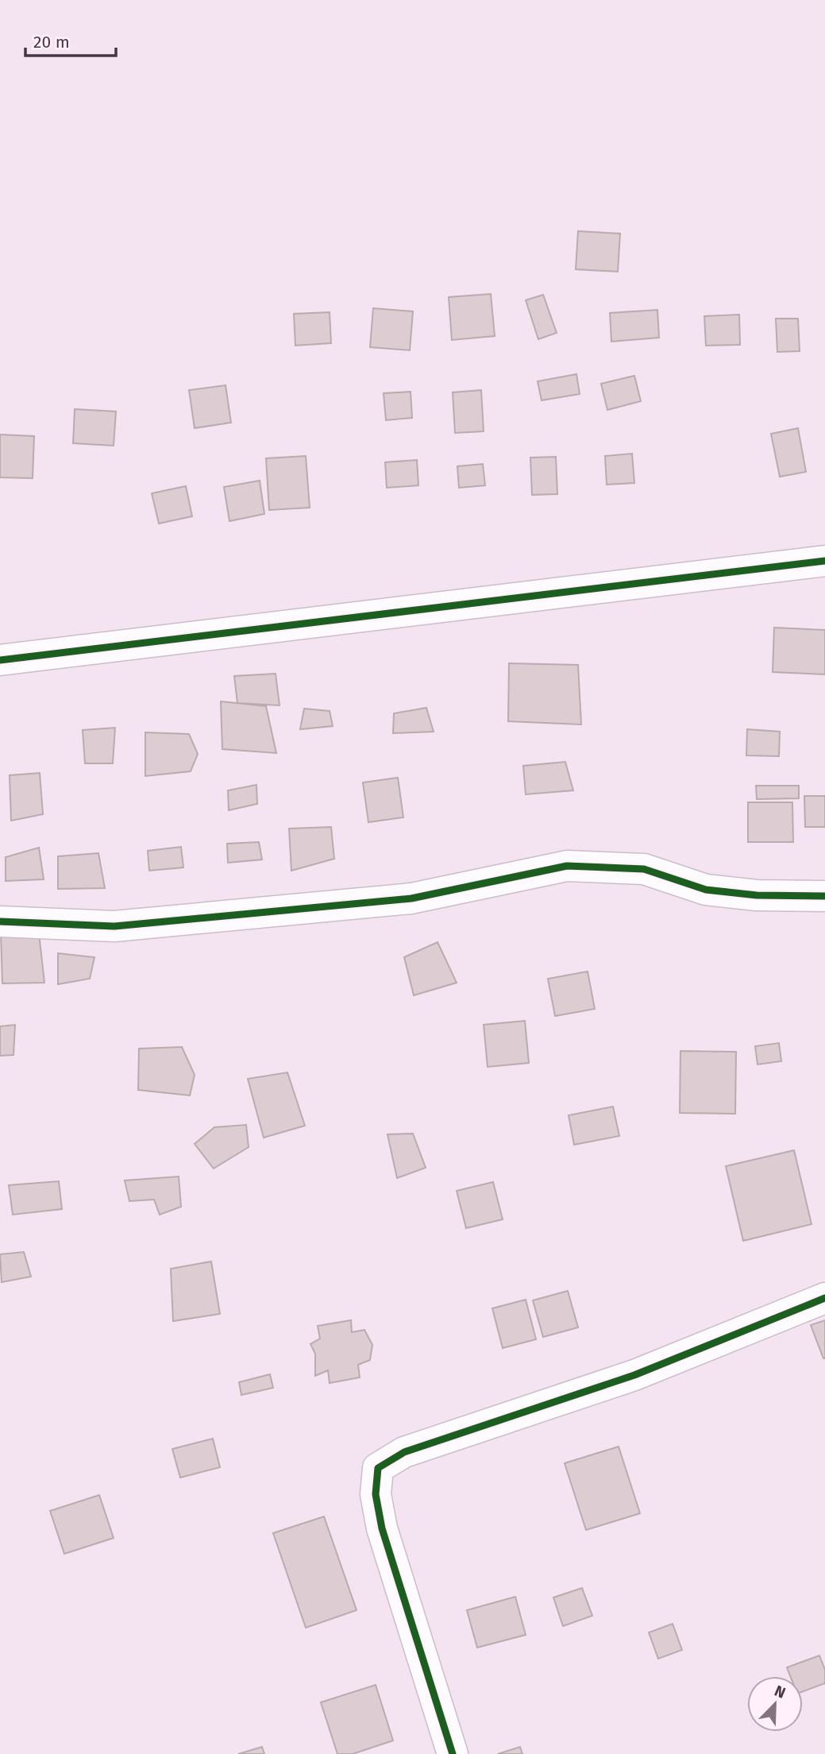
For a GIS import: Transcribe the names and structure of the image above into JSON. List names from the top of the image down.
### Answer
{
  "scale_bar": "20 m",
  "north": "top right"
}
